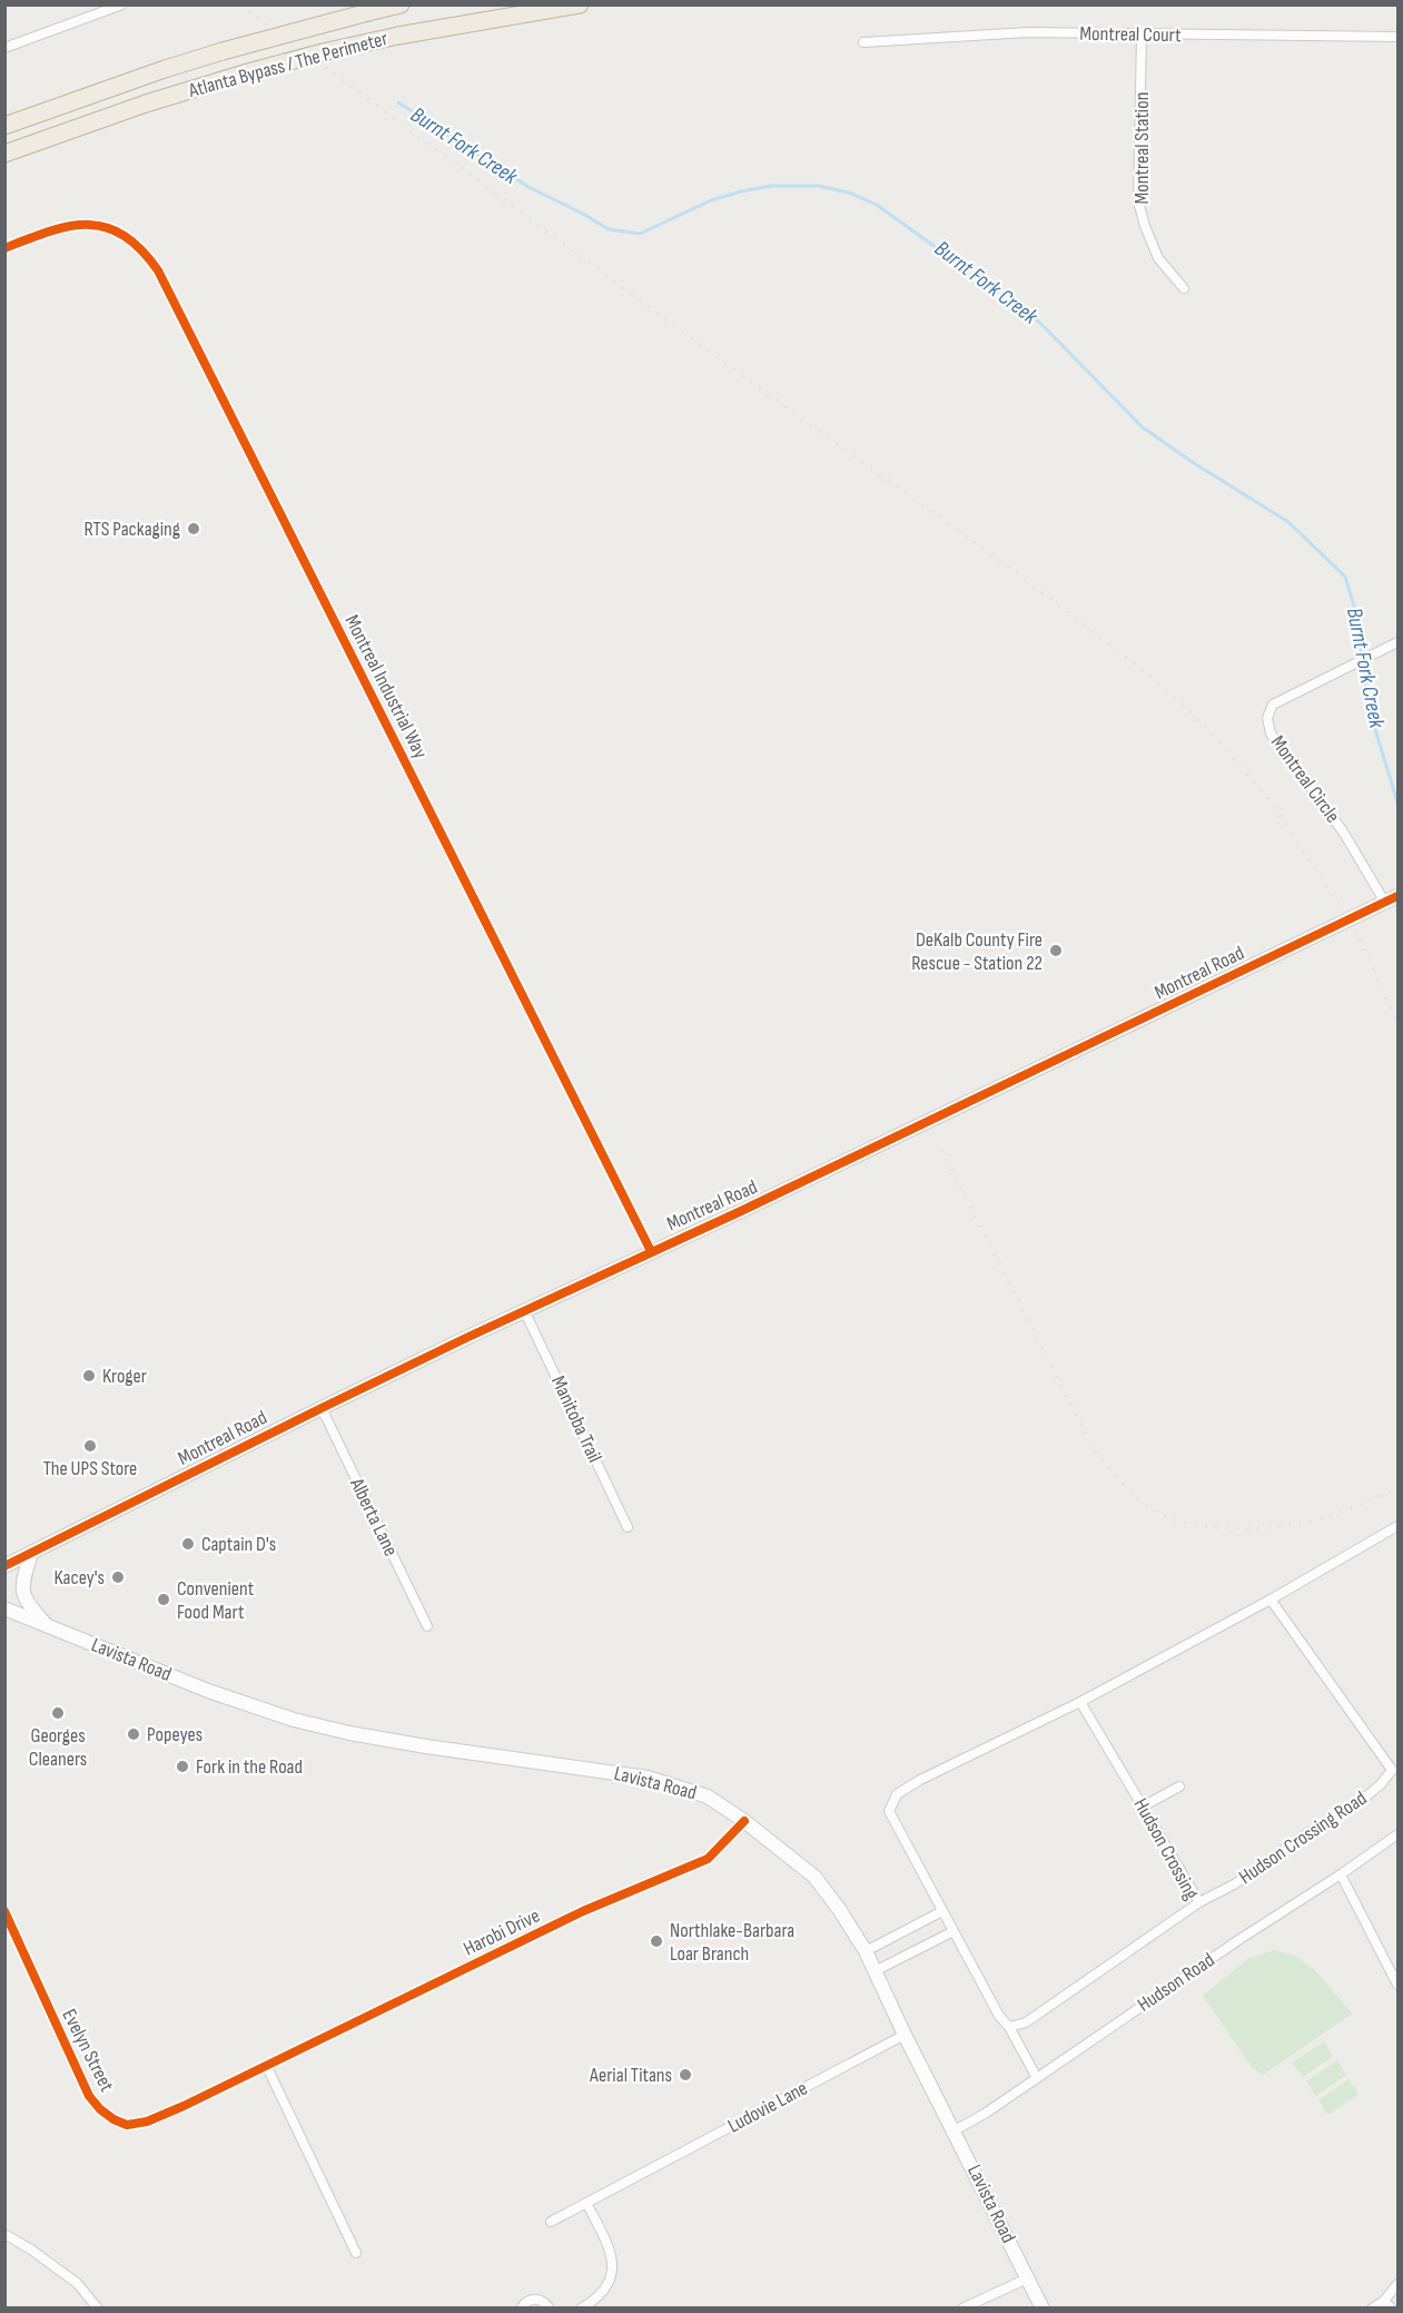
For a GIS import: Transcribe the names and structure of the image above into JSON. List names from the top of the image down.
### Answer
{
  "streets": {
    "highway": ["Atlanta Bypass / The Perimeter"],
    "street": [
      "Montreal Court",
      "Montreal Station",
      "Montreal Industrial Way",
      "Montreal Circle",
      "Montreal Road",
      "Manitoba Trail",
      "Alberta Lane",
      "Lavista Road",
      "Hudson Crossing Road",
      "Hudson Crossing",
      "Harobi Drive",
      "Hudson Road",
      "Evelyn Street",
      "Ludovie Lane"
    ]
  },
  "crossings": [
    ["Montreal Court", "Montreal Station"],
    ["Montreal Industrial Way", "Montreal Road"],
    ["Montreal Circle", "Montreal Road"],
    ["Montreal Road", "Manitoba Trail"],
    ["Montreal Road", "Alberta Lane"],
    ["Lavista Road", "Harobi Drive"],
    ["Lavista Road", "Hudson Road"],
    ["Lavista Road", "Ludovie Lane"],
    ["Hudson Crossing Road", "Hudson Crossing"],
    ["Harobi Drive", "Evelyn Street"]
  ],
  "water": ["Burnt Fork Creek"],
  "places": [
    "RTS Packaging",
    "DeKalb County Fire Rescue - Station 22",
    "Kroger",
    "The UPS Store",
    "Captain D's",
    "Kacey's",
    "Convenient Food Mart",
    "Georges Cleaners",
    "Popeyes",
    "Fork in the Road",
    "Northlake-Barbara Loar Branch",
    "Aerial Titans"
  ]
}
